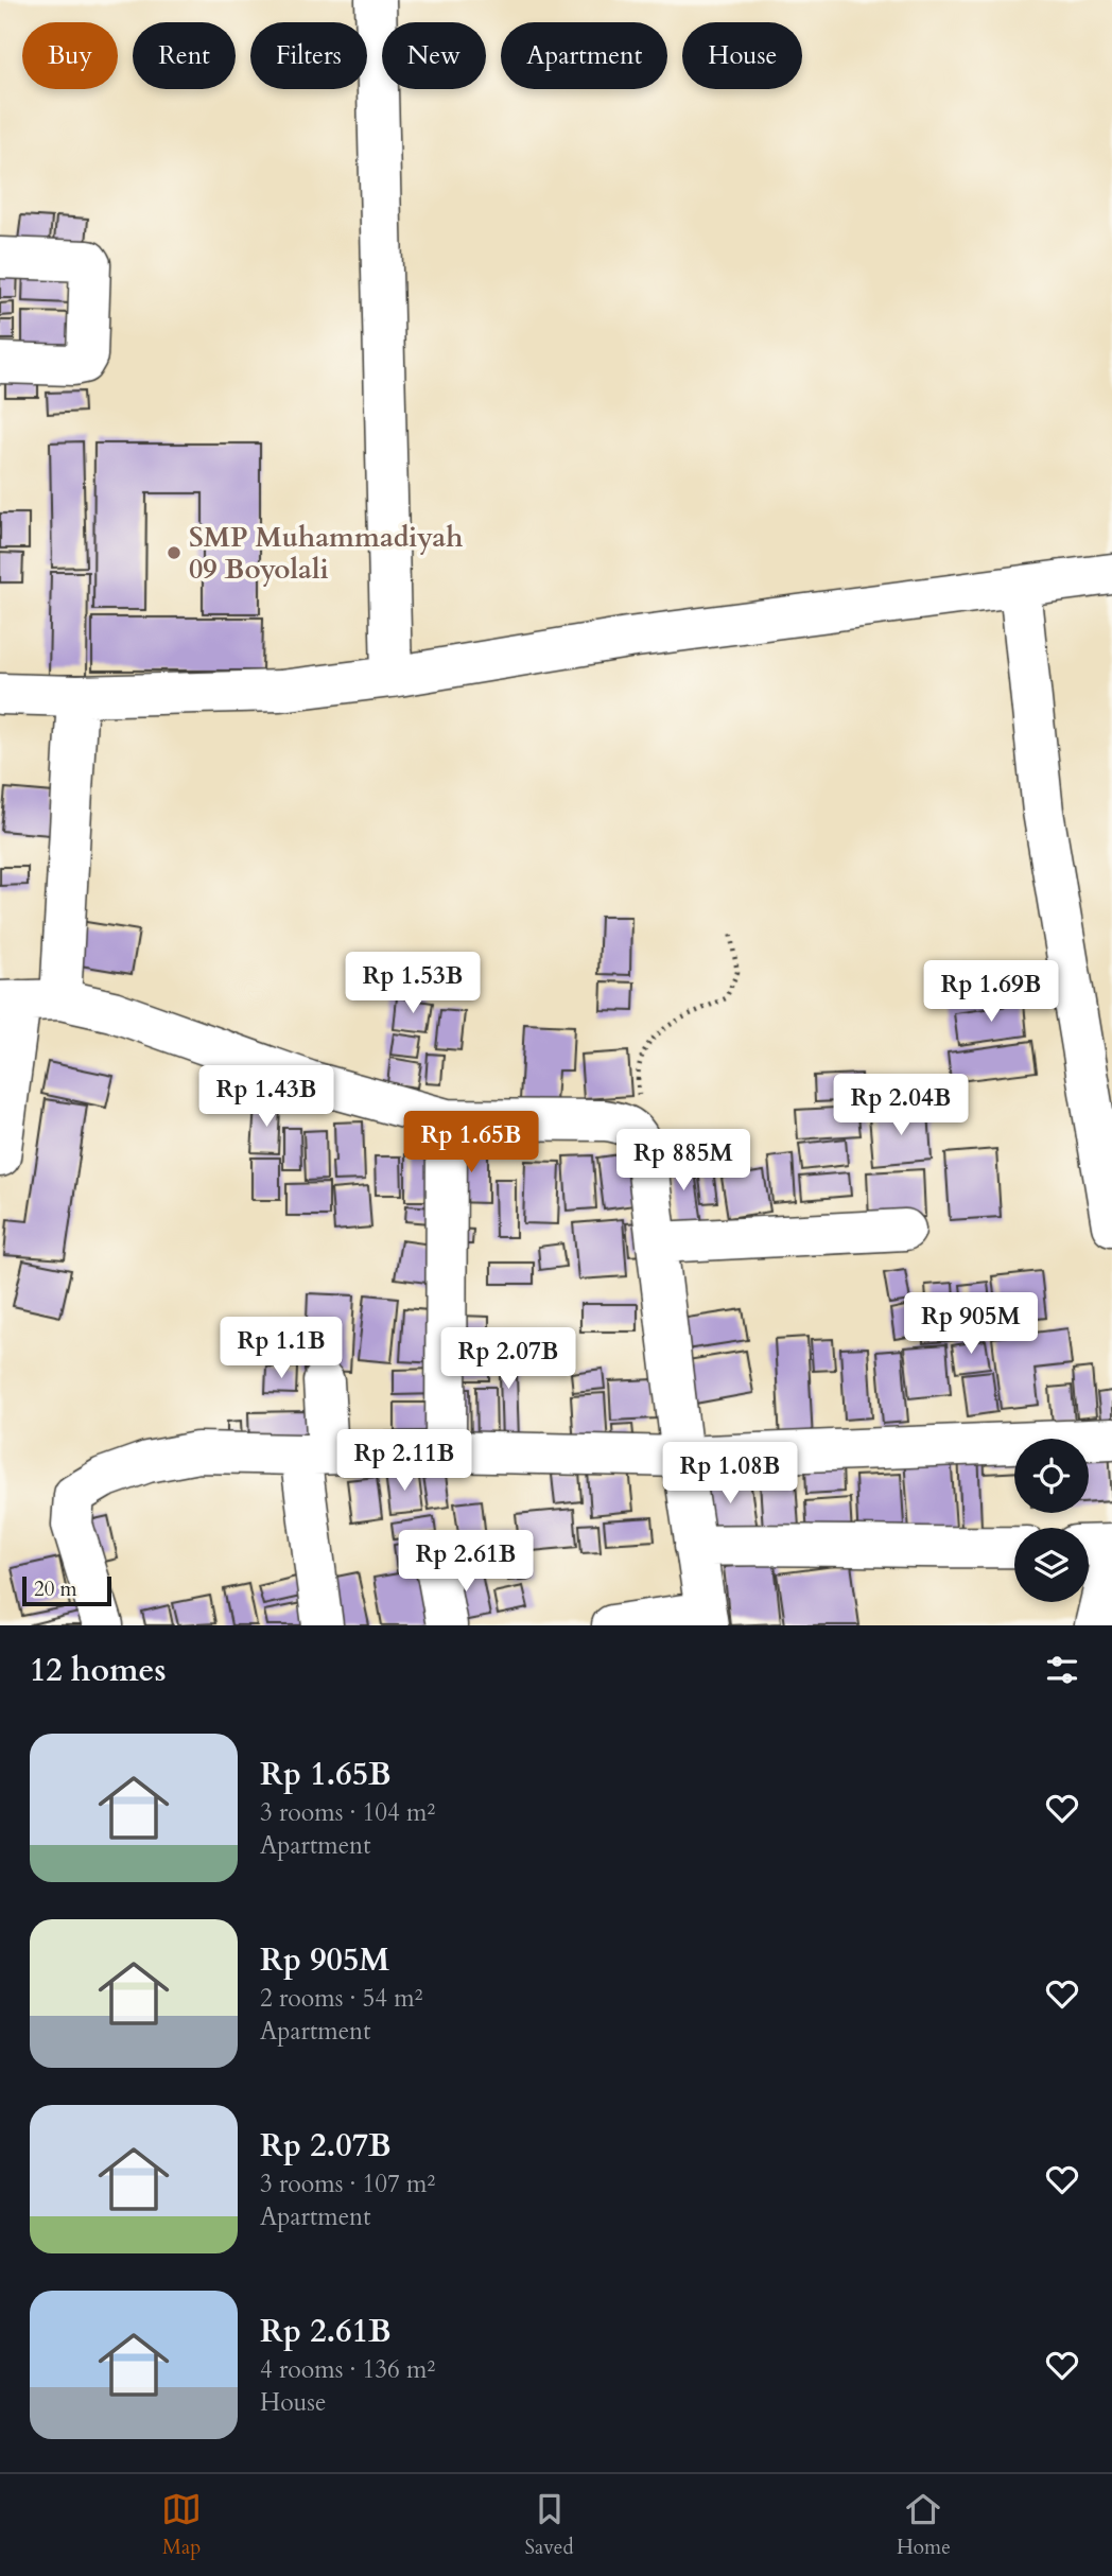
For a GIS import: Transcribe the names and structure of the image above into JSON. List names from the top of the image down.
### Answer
{
  "places": ["SMP Muhammadiyah 09 Boyolali"],
  "scale_bar": "20 m",
  "page": {
    "chip": [
      "Buy",
      "Rent",
      "Filters",
      "New",
      "Apartment",
      "House"
    ],
    "price": [
      "Rp 1.53B",
      "Rp 1.69B",
      "Rp 1.43B",
      "Rp 2.04B",
      "Rp 1.65B",
      "Rp 885M",
      "Rp 905M",
      "Rp 1.1B",
      "Rp 2.07B",
      "Rp 2.11B",
      "Rp 1.08B",
      "Rp 2.61B"
    ],
    "scale": "20 m",
    "heading": "12 homes",
    "list": [
      {
        "name": "Rp 1.65B",
        "note": "3 rooms · 104 m² · Apartment"
      },
      {
        "name": "Rp 905M",
        "note": "2 rooms · 54 m² · Apartment"
      },
      {
        "name": "Rp 2.07B",
        "note": "3 rooms · 107 m² · Apartment"
      },
      {
        "name": "Rp 2.61B",
        "note": "4 rooms · 136 m² · House"
      }
    ],
    "tabs": ["Map", "Saved", "Home"]
  }
}
